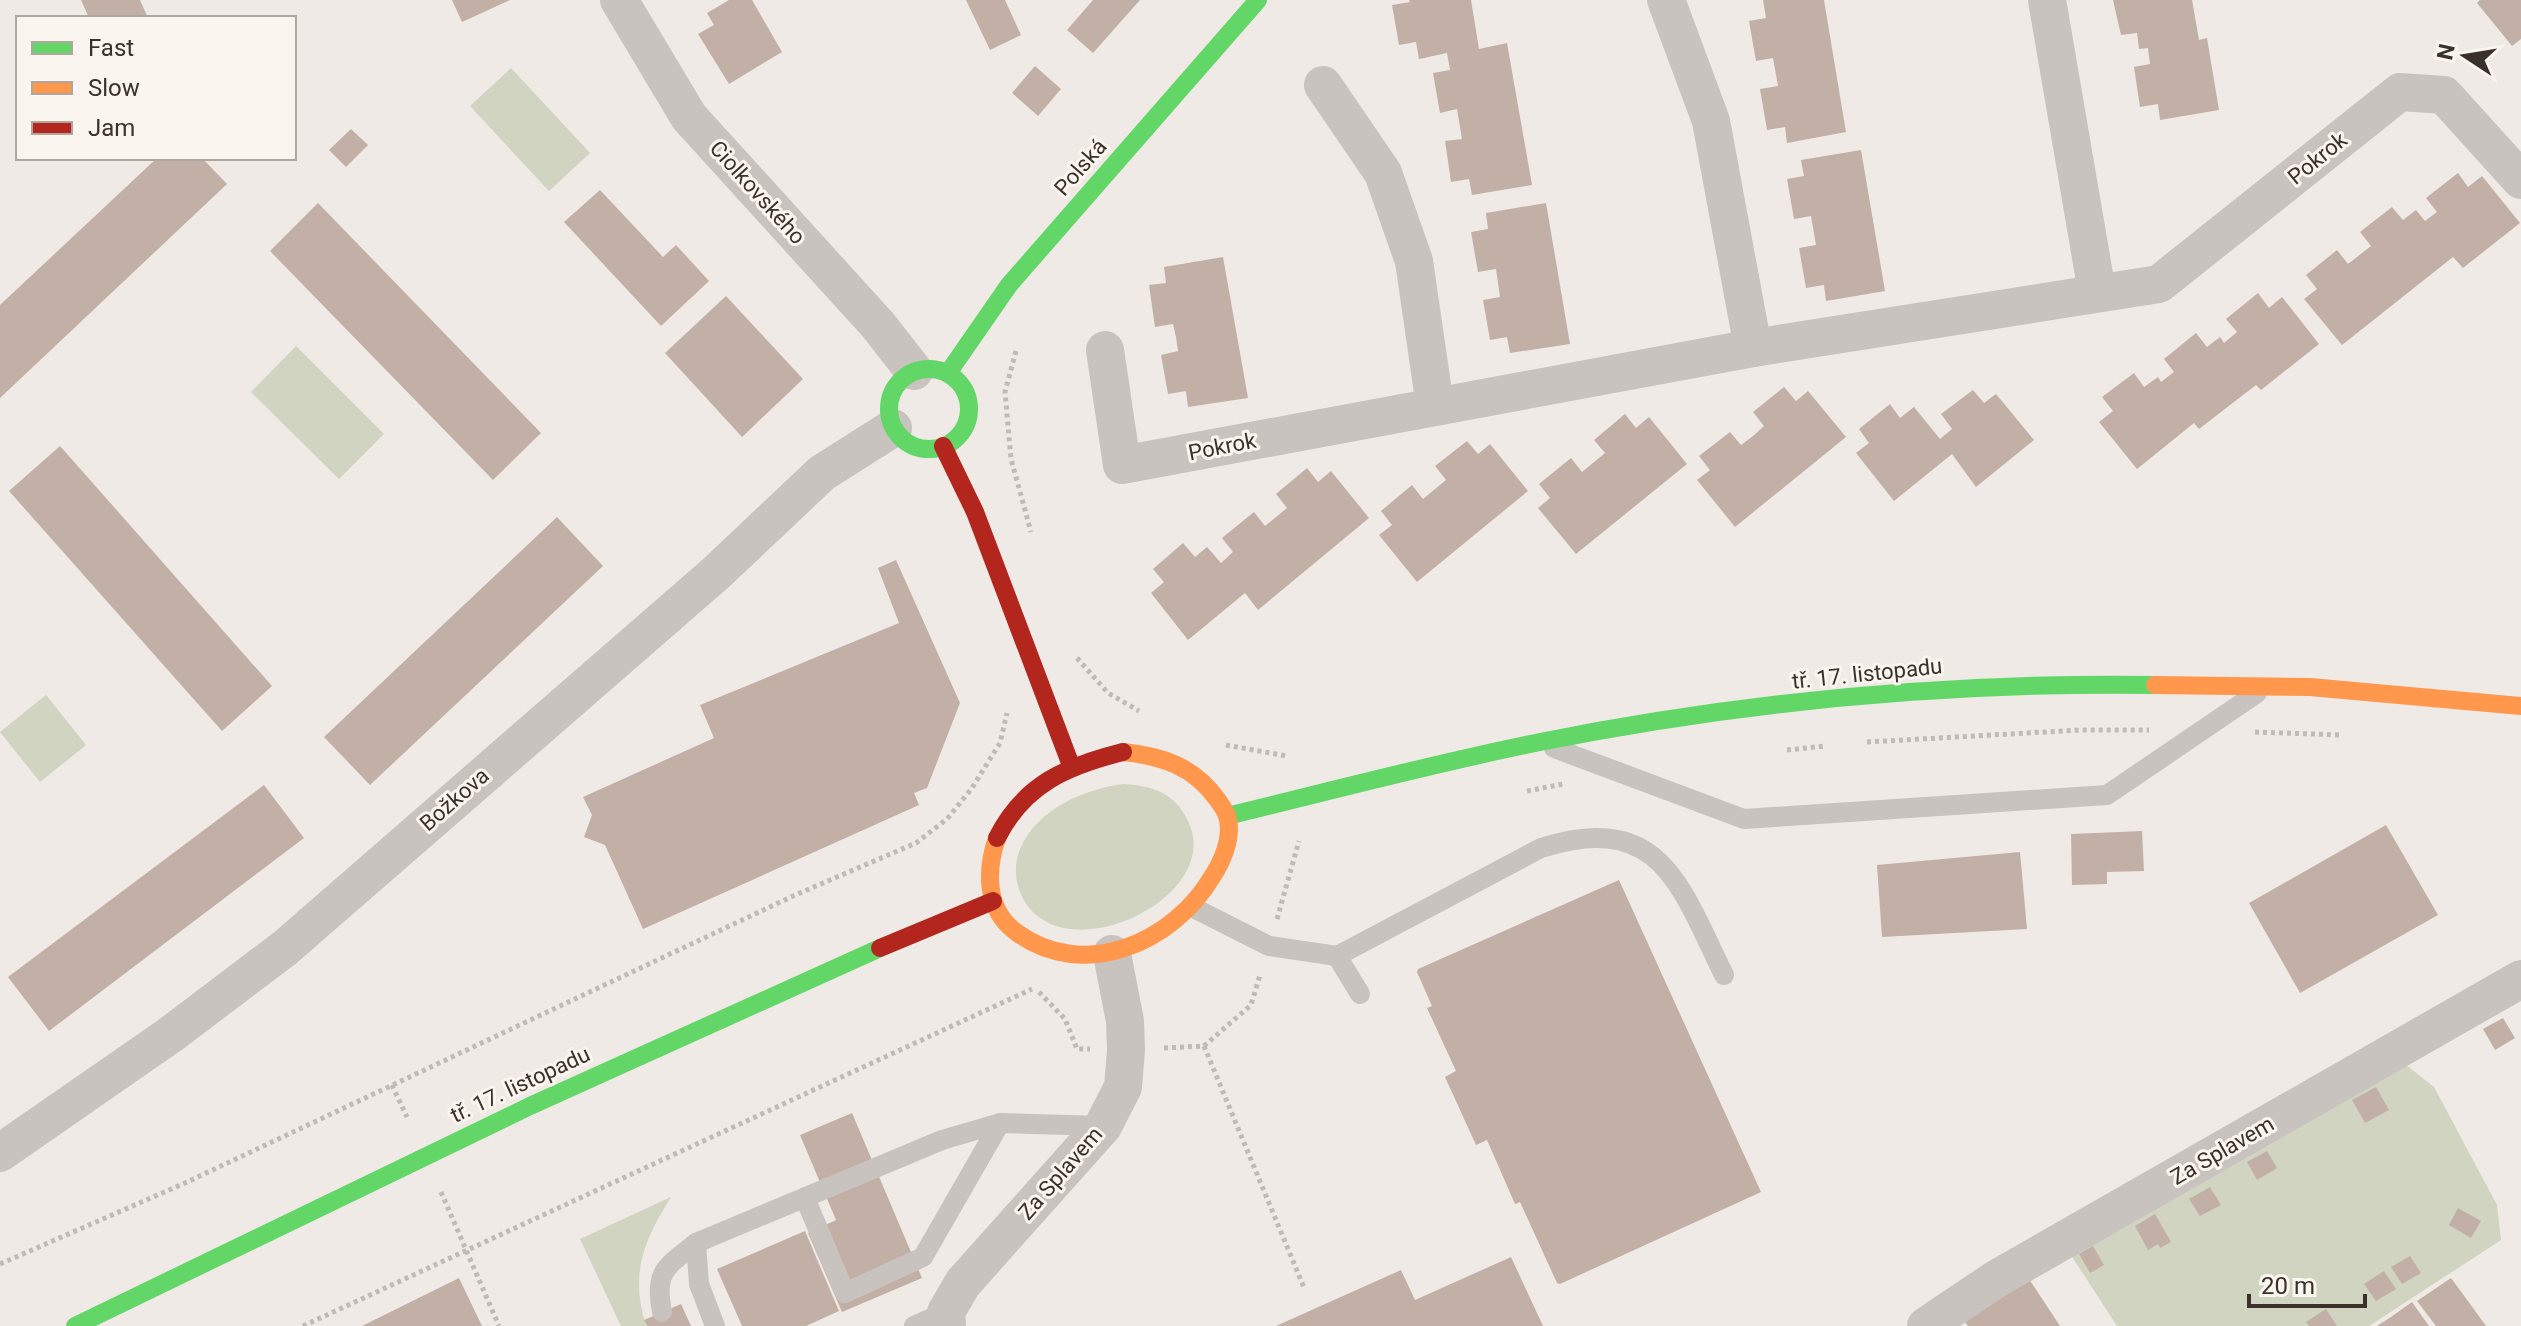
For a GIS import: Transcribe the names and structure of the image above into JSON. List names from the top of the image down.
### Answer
{
  "streets": {
    "main road": ["Polská", "tř. 17. listopadu"],
    "street": [
      "Pokrok",
      "Ciolkovského",
      "Božkova",
      "Za Splavem"
    ]
  },
  "crossings": [
    ["Polská", "Ciolkovského"],
    ["Polská", "Božkova"],
    ["Ciolkovského", "Božkova"],
    ["tř. 17. listopadu", "Za Splavem"]
  ],
  "legend": ["Fast", "Slow", "Jam"],
  "scale_bar": "20 m",
  "north": "left"
}
